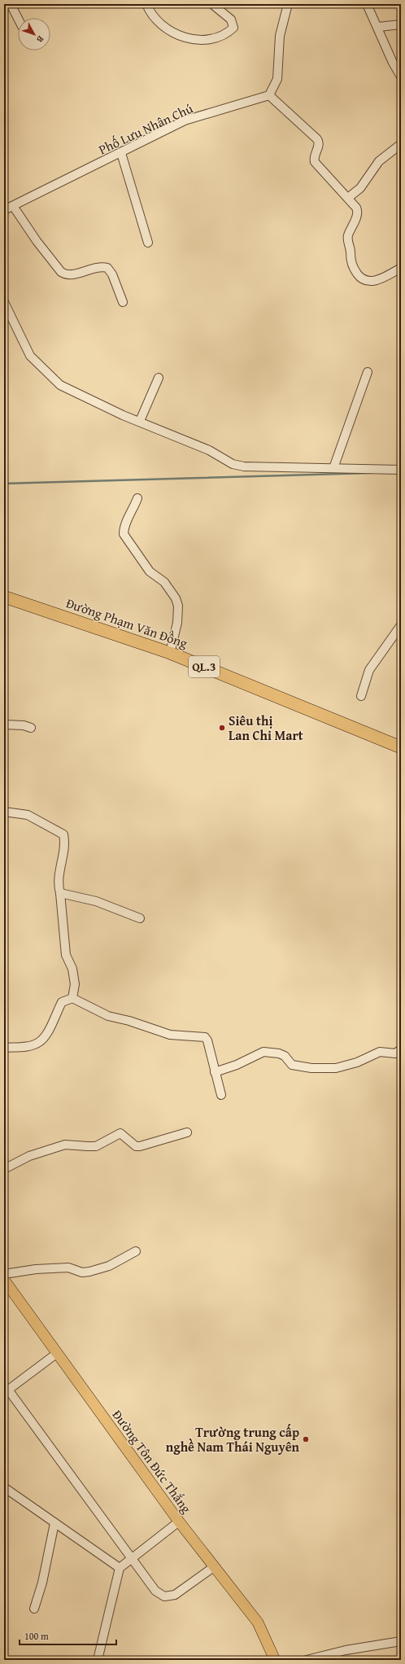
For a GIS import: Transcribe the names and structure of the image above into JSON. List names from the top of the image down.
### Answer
{
  "streets": {
    "highway": ["Đường Phạm Văn Đồng", "QL.3"],
    "main road": ["Đường Tôn Đức Thắng"],
    "street": ["Phố Lưu Nhân Chú"]
  },
  "places": ["Siêu thị Lan Chi Mart", "Trường trung cấp nghề Nam Thái Nguyên"],
  "scale_bar": "100 m",
  "north": "bottom right"
}
